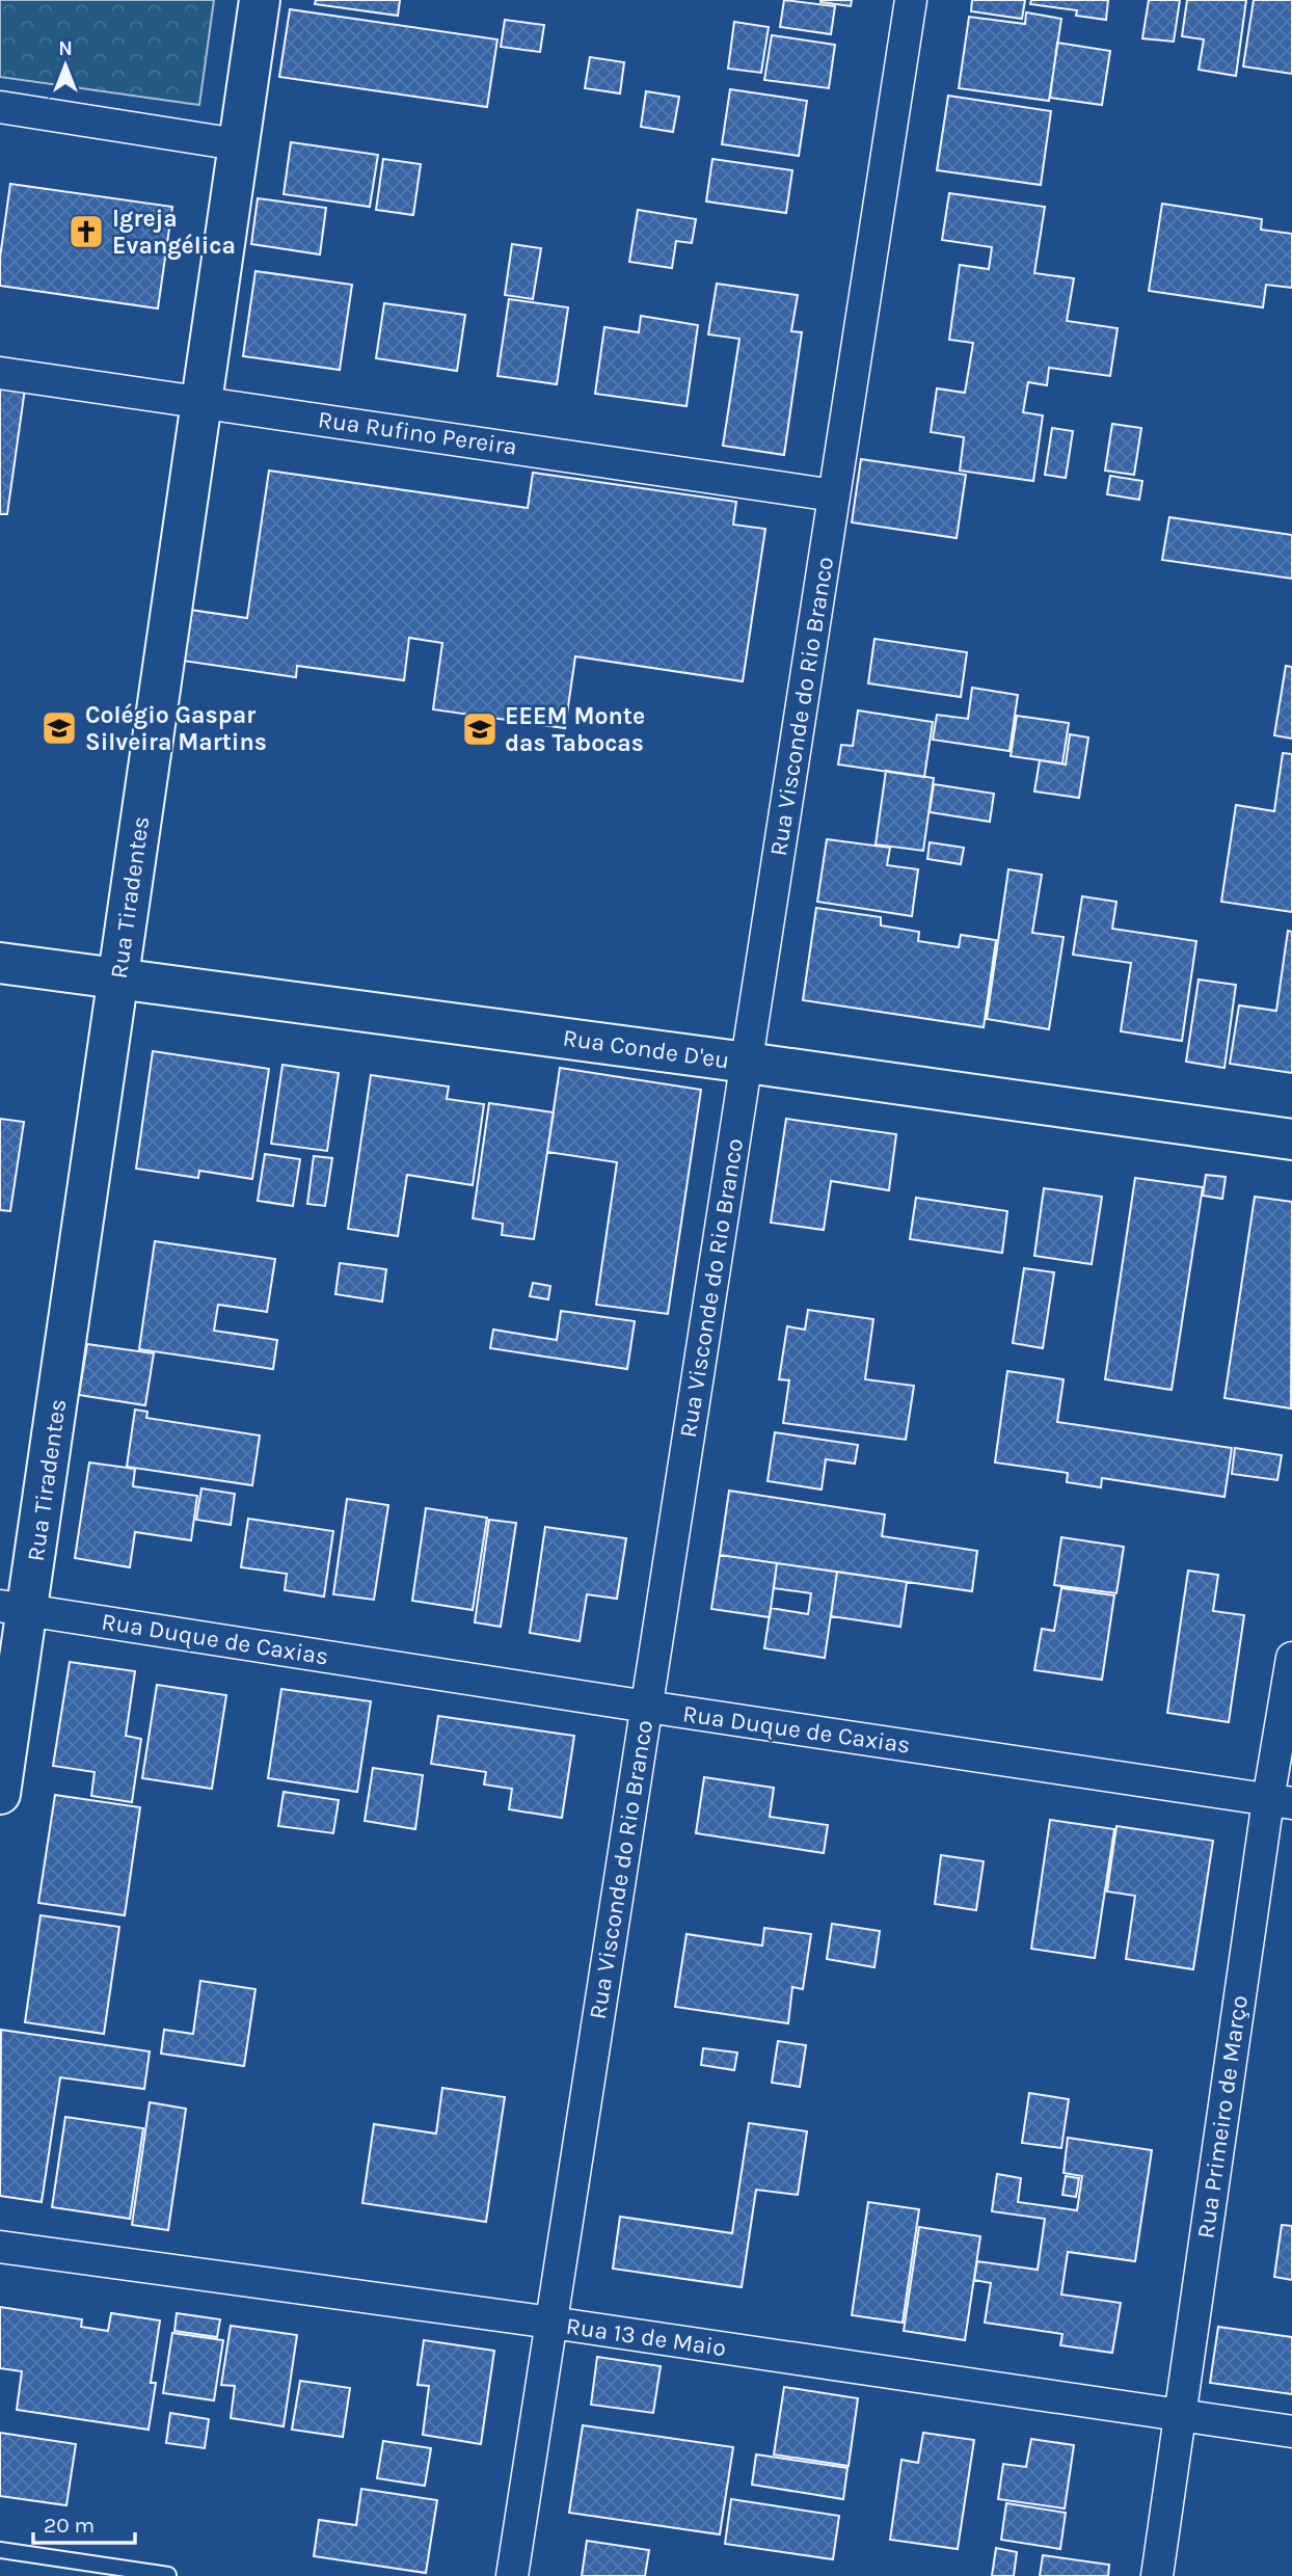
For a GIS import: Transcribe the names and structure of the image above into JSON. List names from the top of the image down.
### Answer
{
  "streets": {
    "main road": ["Rua Tiradentes", "Rua Conde D'eu"],
    "street": [
      "Rua Rufino Pereira",
      "Rua Visconde do Rio Branco",
      "Rua Duque de Caxias",
      "Rua Primeiro de Março",
      "Rua 13 de Maio"
    ]
  },
  "crossings": [
    ["Rua Rufino Pereira", "Rua Visconde do Rio Branco"],
    ["Rua Rufino Pereira", "Rua Tiradentes"],
    ["Rua Visconde do Rio Branco", "Rua Conde D'eu"],
    ["Rua Visconde do Rio Branco", "Rua Duque de Caxias"],
    ["Rua Visconde do Rio Branco", "Rua 13 de Maio"],
    ["Rua Tiradentes", "Rua Conde D'eu"],
    ["Rua Tiradentes", "Rua Duque de Caxias"],
    ["Rua Duque de Caxias", "Rua Primeiro de Março"],
    ["Rua Primeiro de Março", "Rua 13 de Maio"]
  ],
  "places": {
    "church": ["Igreja Evangélica"],
    "school or university": ["Colégio Gaspar Silveira Martins", "EEEM Monte das Tabocas"]
  },
  "scale_bar": "20 m",
  "north": "top"
}
